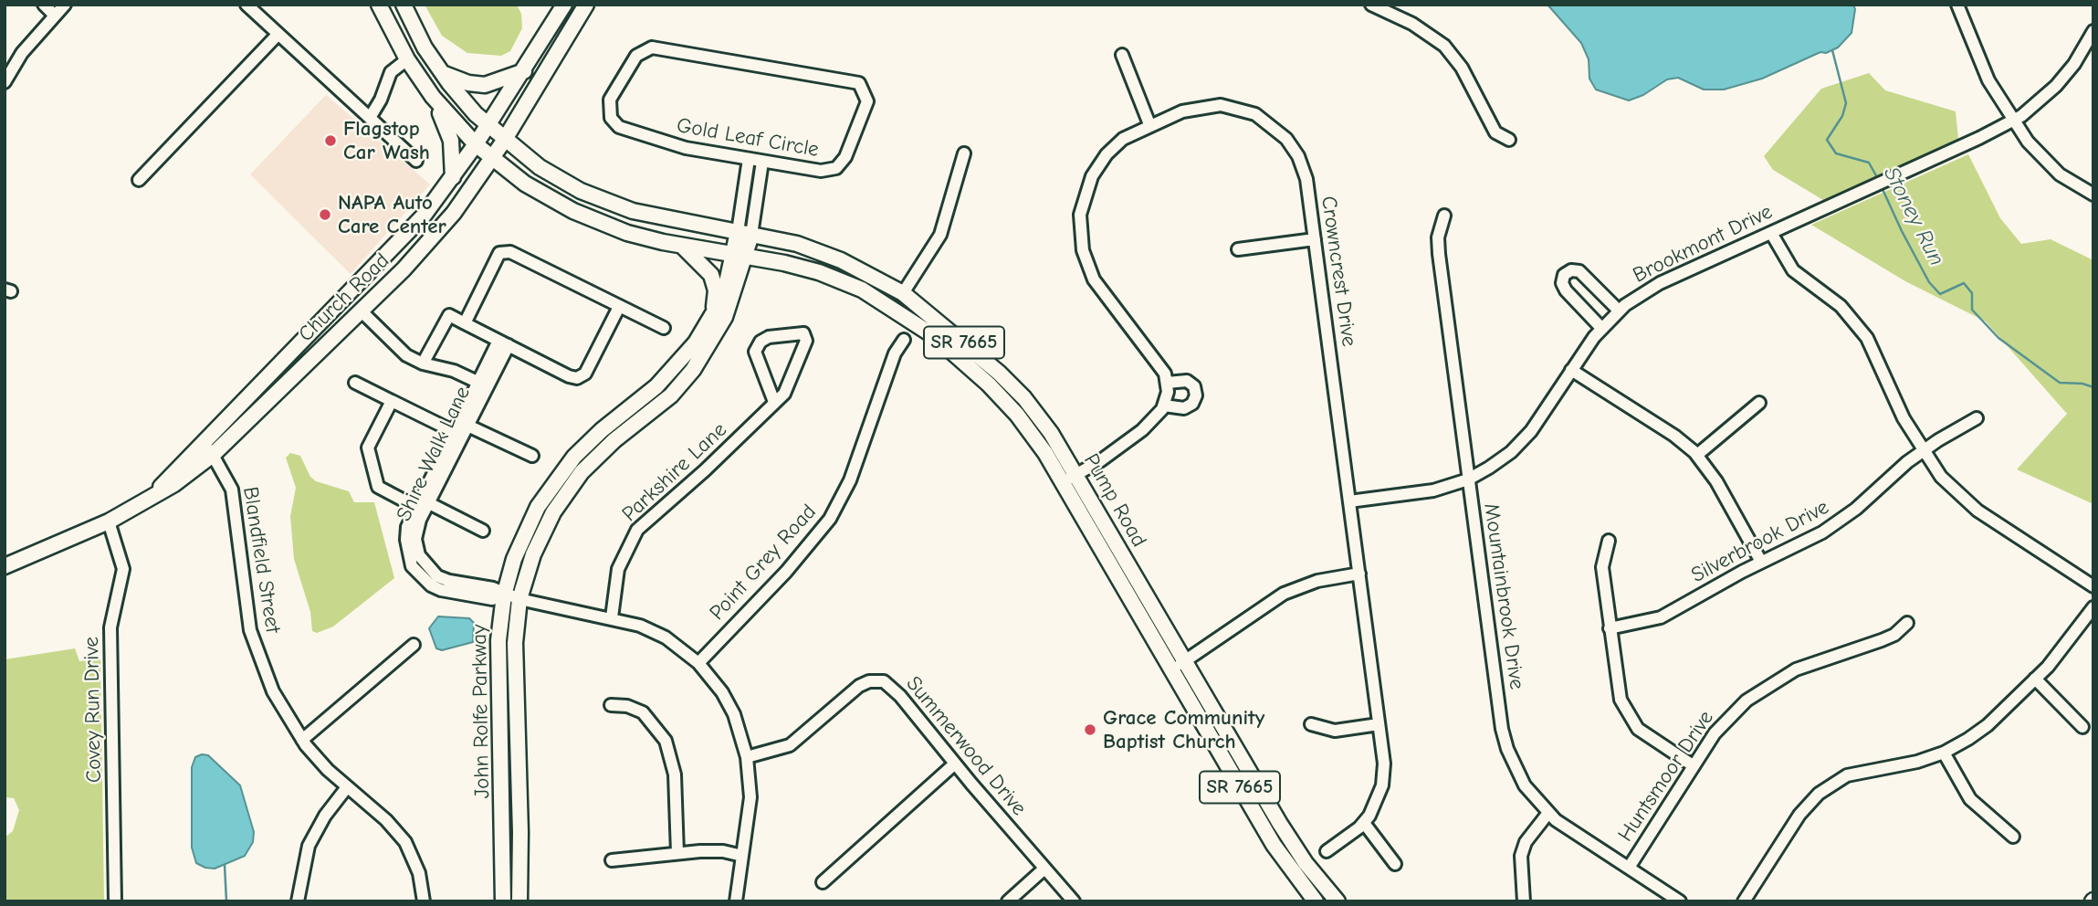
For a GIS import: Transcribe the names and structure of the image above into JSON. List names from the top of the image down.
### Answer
{
  "streets": {
    "main road": [
      "Church Road",
      "SR 7665",
      "Pump Road",
      "John Rolfe Parkway"
    ],
    "street": [
      "Gold Leaf Circle",
      "Brookmont Drive",
      "Crowncrest Drive",
      "Shire Walk Lane",
      "Parkshire Lane",
      "Silverbrook Drive",
      "Blandfield Street",
      "Point Grey Road",
      "Mountainbrook Drive",
      "Covey Run Drive",
      "Summerwood Drive",
      "Huntsmoor Drive"
    ]
  },
  "crossings": [
    ["Brookmont Drive", "Crowncrest Drive"],
    ["Brookmont Drive", "Mountainbrook Drive"],
    ["Church Road", "Blandfield Street"],
    ["Church Road", "Covey Run Drive"],
    ["Shire Walk Lane", "Parkshire Lane"],
    ["Shire Walk Lane", "Point Grey Road"],
    ["Shire Walk Lane", "John Rolfe Parkway"],
    ["Shire Walk Lane", "Summerwood Drive"],
    ["Pump Road", "John Rolfe Parkway"],
    ["Mountainbrook Drive", "Huntsmoor Drive"]
  ],
  "water": ["Stoney Run"],
  "places": ["Flagstop Car Wash", "NAPA Auto Care Center", "Grace Community Baptist Church"]
}
